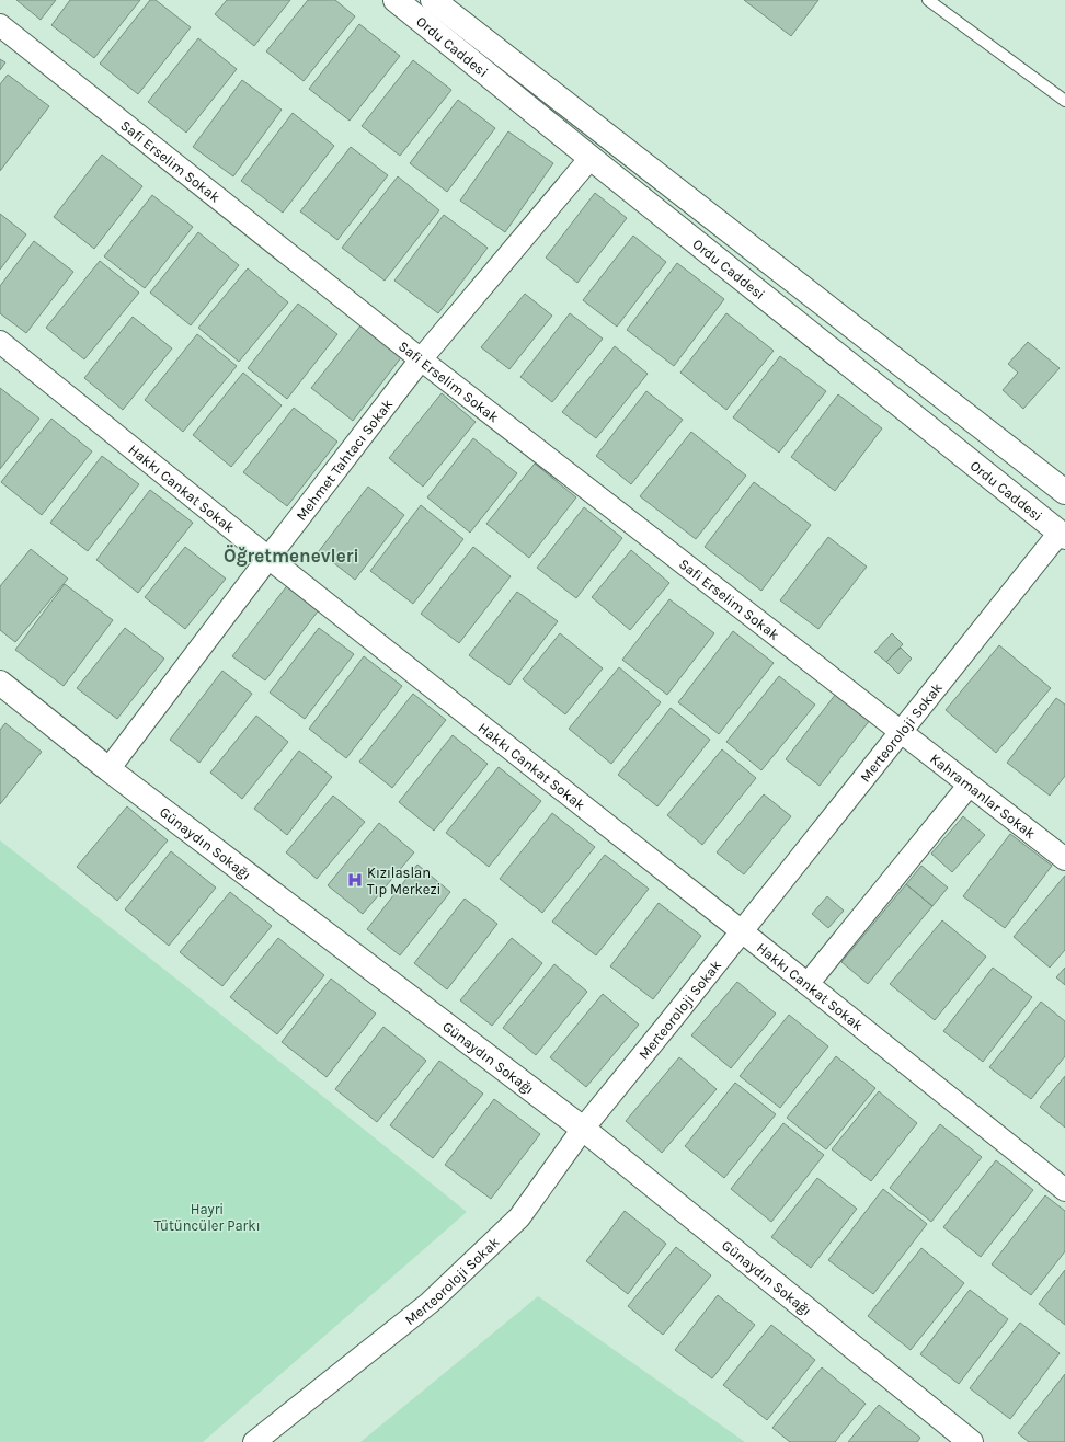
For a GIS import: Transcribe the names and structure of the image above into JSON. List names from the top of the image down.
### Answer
{
  "streets": {
    "main road": ["Ordu Caddesi", "Günaydın Sokağı"],
    "street": [
      "Safi Erselim Sokak",
      "Mehmet Tahtacı Sokak",
      "Hakkı Cankat Sokak",
      "Merteoroloji Sokak",
      "Kahramanlar Sokak"
    ]
  },
  "crossings": [
    ["Ordu Caddesi", "Mehmet Tahtacı Sokak"],
    ["Ordu Caddesi", "Merteoroloji Sokak"],
    ["Safi Erselim Sokak", "Mehmet Tahtacı Sokak"],
    ["Safi Erselim Sokak", "Merteoroloji Sokak"],
    ["Safi Erselim Sokak", "Kahramanlar Sokak"],
    ["Mehmet Tahtacı Sokak", "Hakkı Cankat Sokak"],
    ["Mehmet Tahtacı Sokak", "Günaydın Sokağı"],
    ["Hakkı Cankat Sokak", "Merteoroloji Sokak"],
    ["Merteoroloji Sokak", "Kahramanlar Sokak"],
    ["Merteoroloji Sokak", "Günaydın Sokağı"]
  ],
  "districts": ["Öğretmenevleri"],
  "parks": ["Hayri Tütüncüler Parkı"],
  "places": {
    "hospital": ["Kızılaslan Tıp Merkezi"]
  }
}
